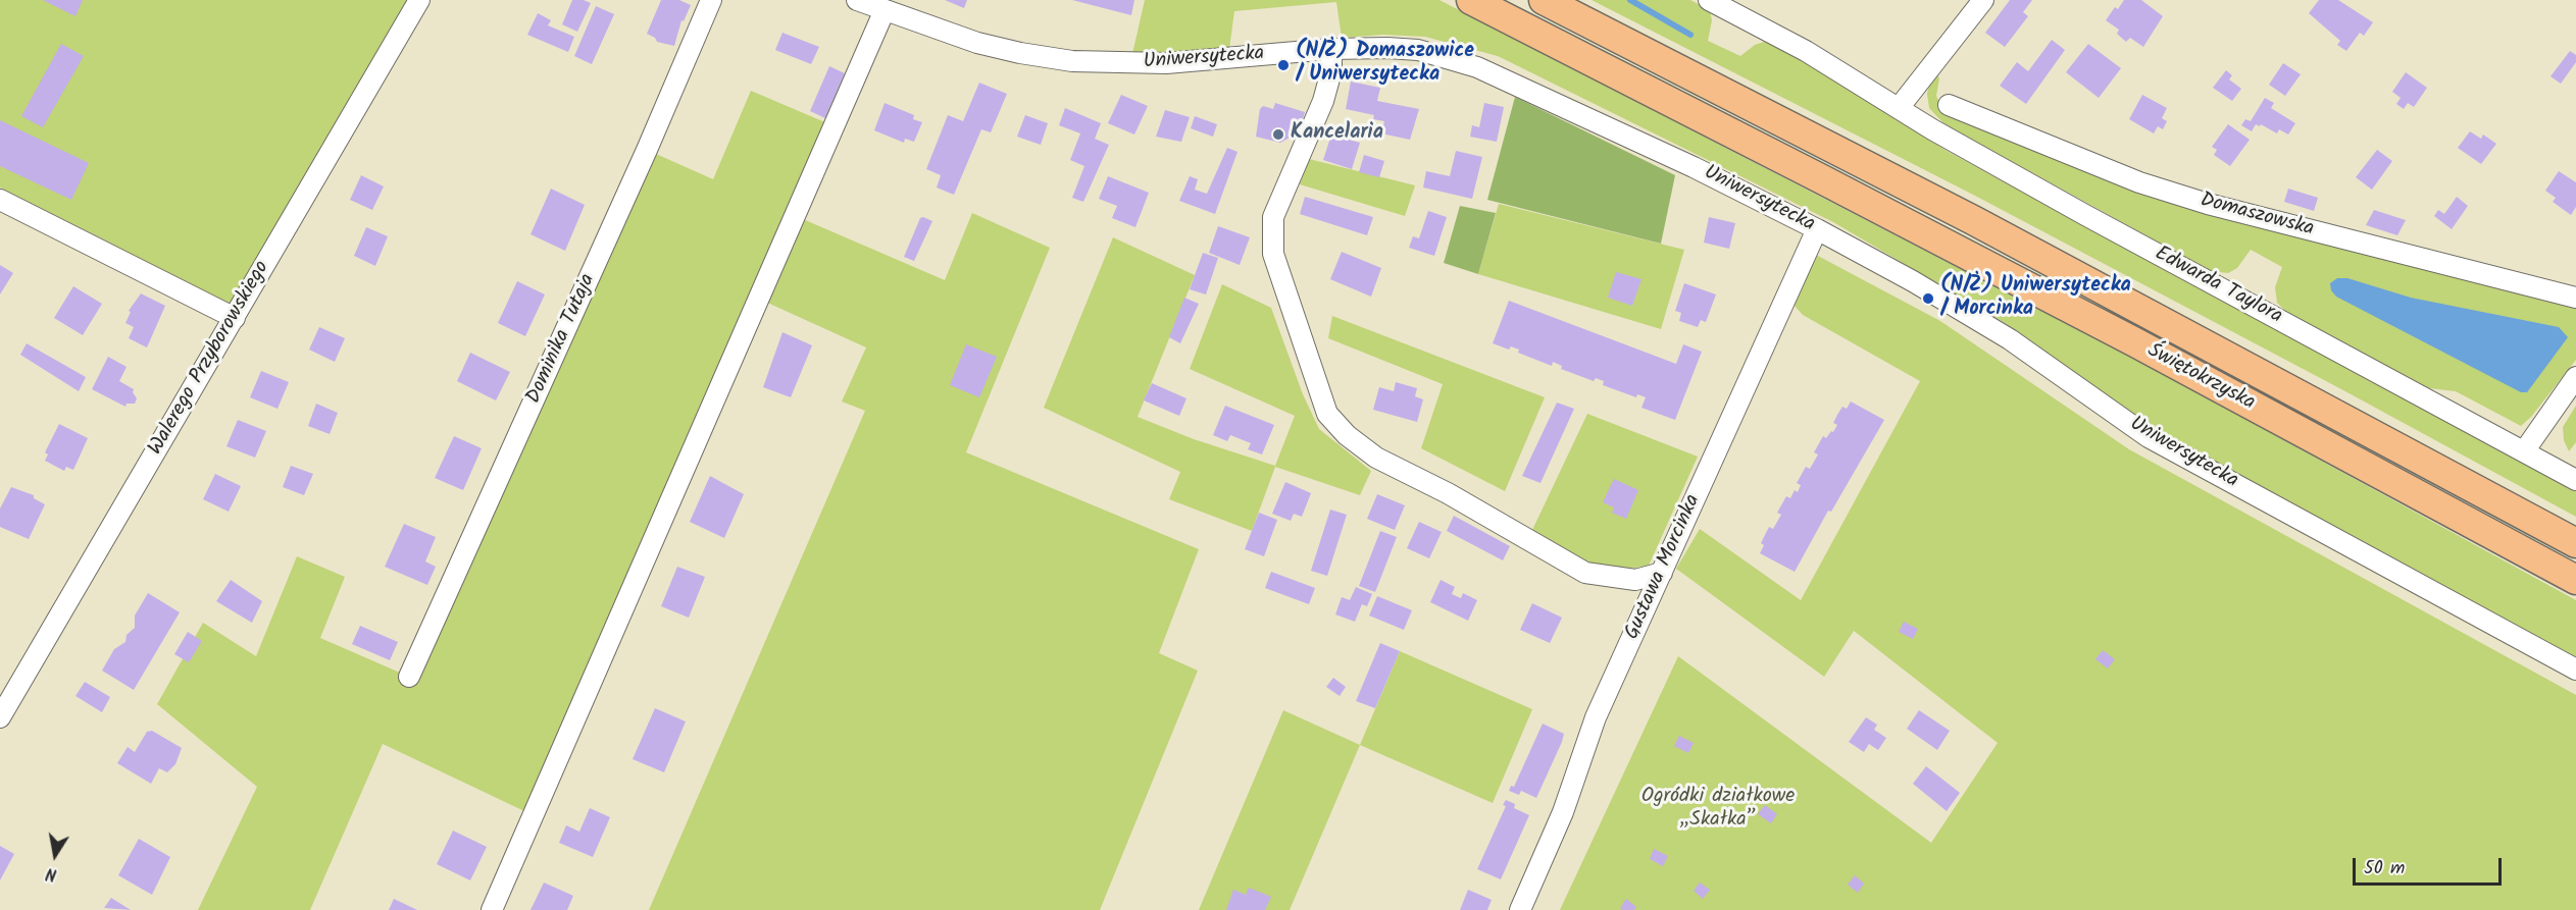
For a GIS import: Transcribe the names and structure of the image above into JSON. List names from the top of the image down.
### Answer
{
  "streets": {
    "highway": ["Świętokrzyska"],
    "street": [
      "Uniwersytecka",
      "Domaszowska",
      "Edwarda Taylora",
      "Dominika Tutaja",
      "Walerego Przyborowskiego",
      "Gustawa Morcinka"
    ]
  },
  "crossings": [
    ["Uniwersytecka", "Gustawa Morcinka"]
  ],
  "parks": ["Ogródki działkowe „Skałka”"],
  "places": ["(N/Ż) Domaszowice / Uniwersytecka", "Kancelaria", "(N/Ż) Uniwersytecka / Morcinka"],
  "scale_bar": "50 m",
  "north": "bottom"
}
